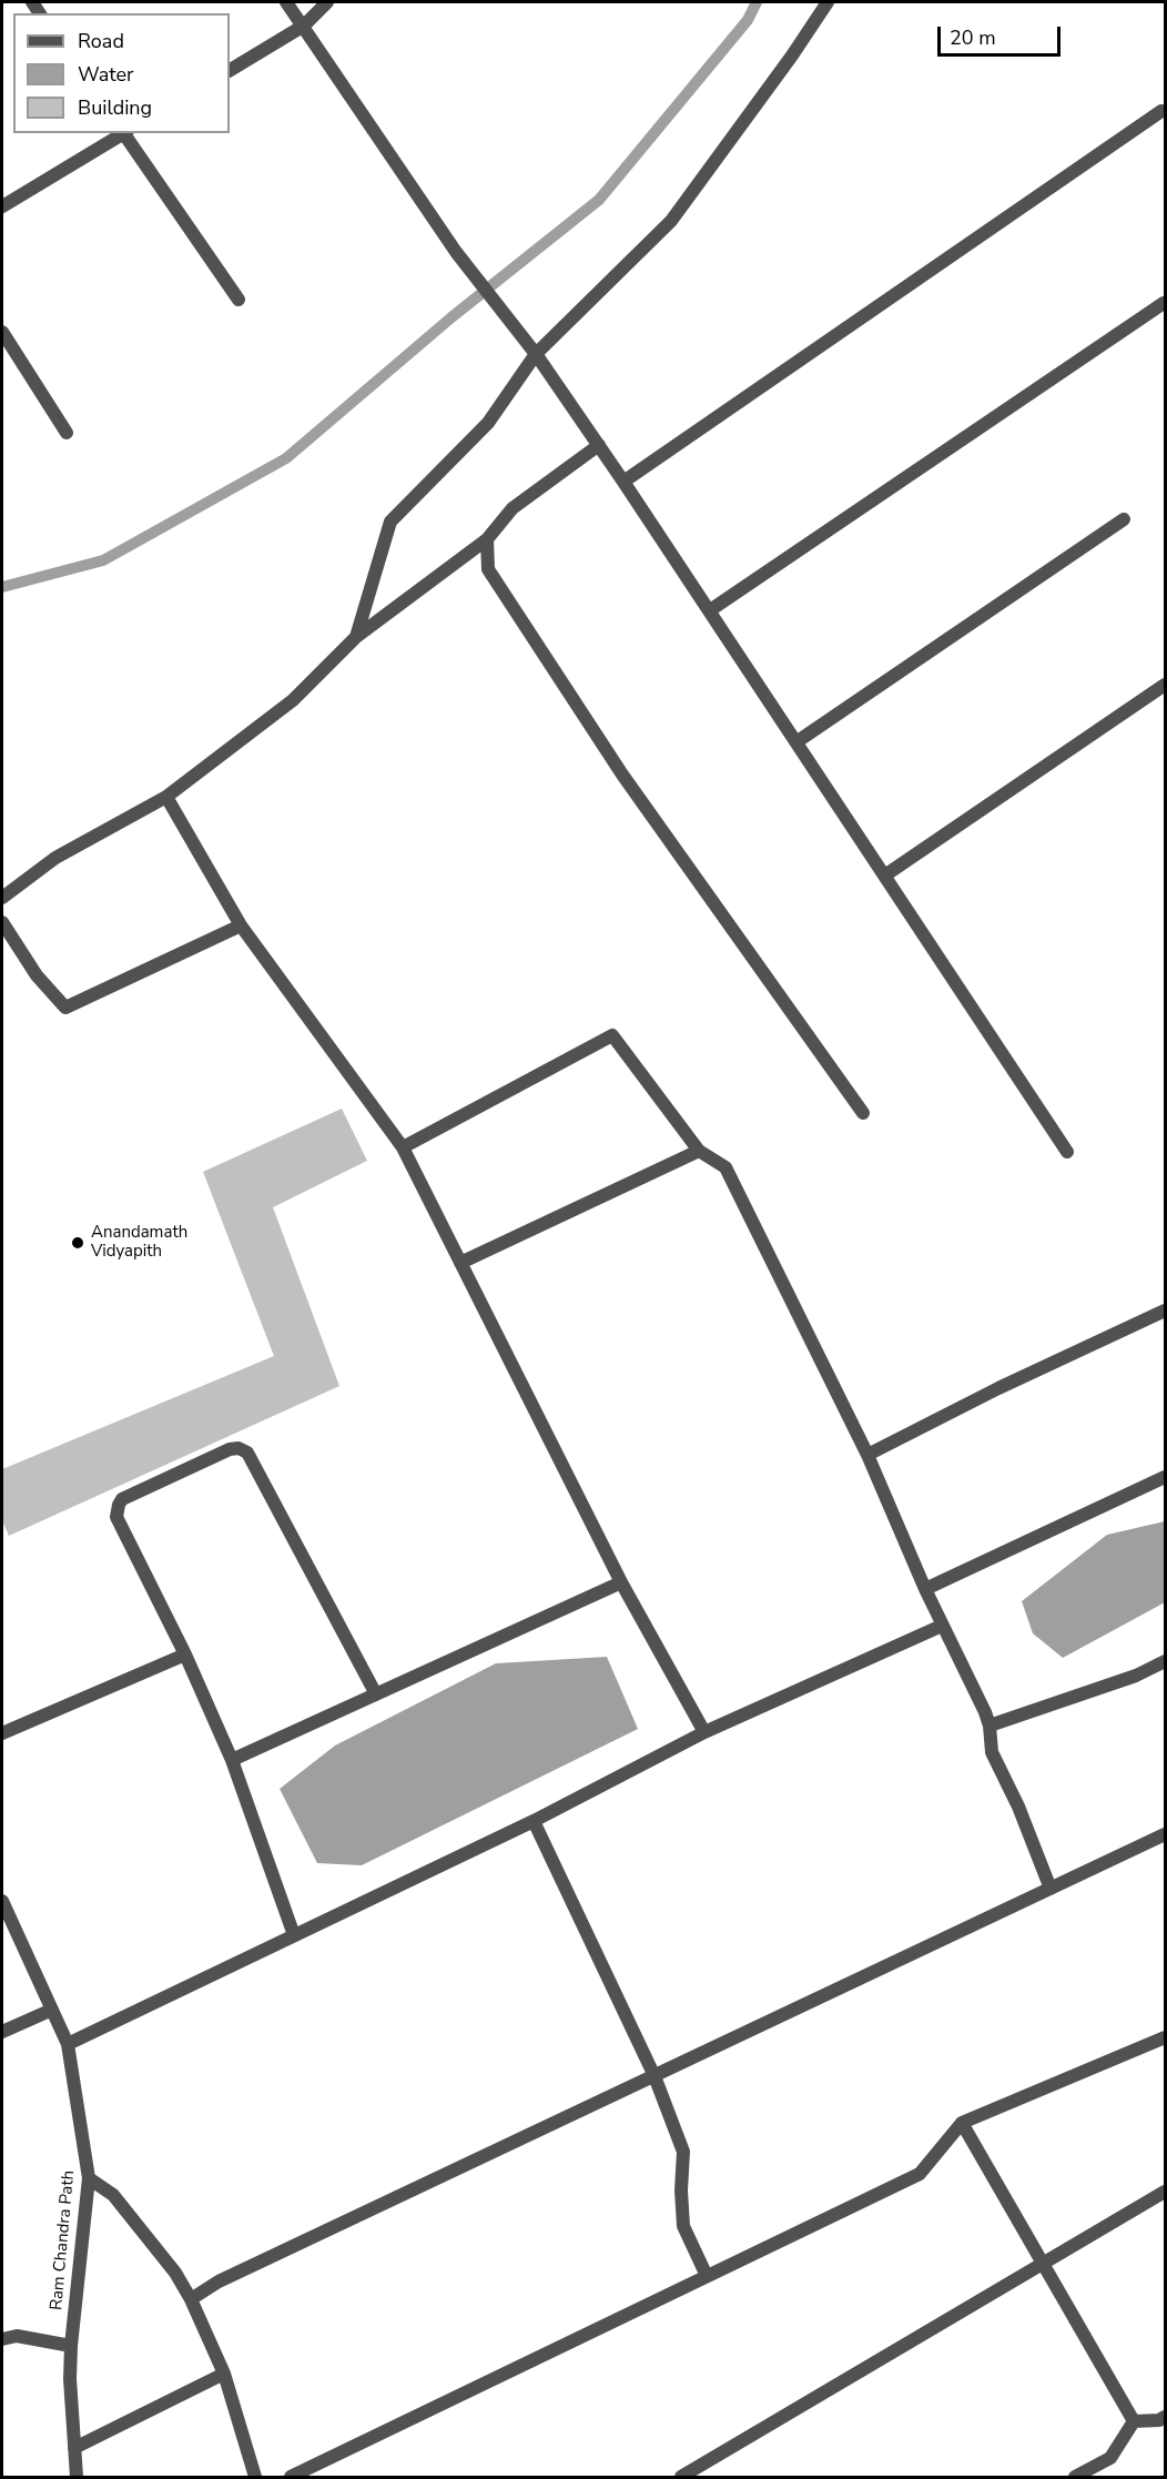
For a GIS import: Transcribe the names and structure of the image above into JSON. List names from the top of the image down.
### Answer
{
  "streets": {
    "street": ["Ram Chandra Path"]
  },
  "places": ["Anandamath Vidyapith"],
  "legend": ["Road", "Water", "Building"],
  "scale_bar": "20 m"
}
